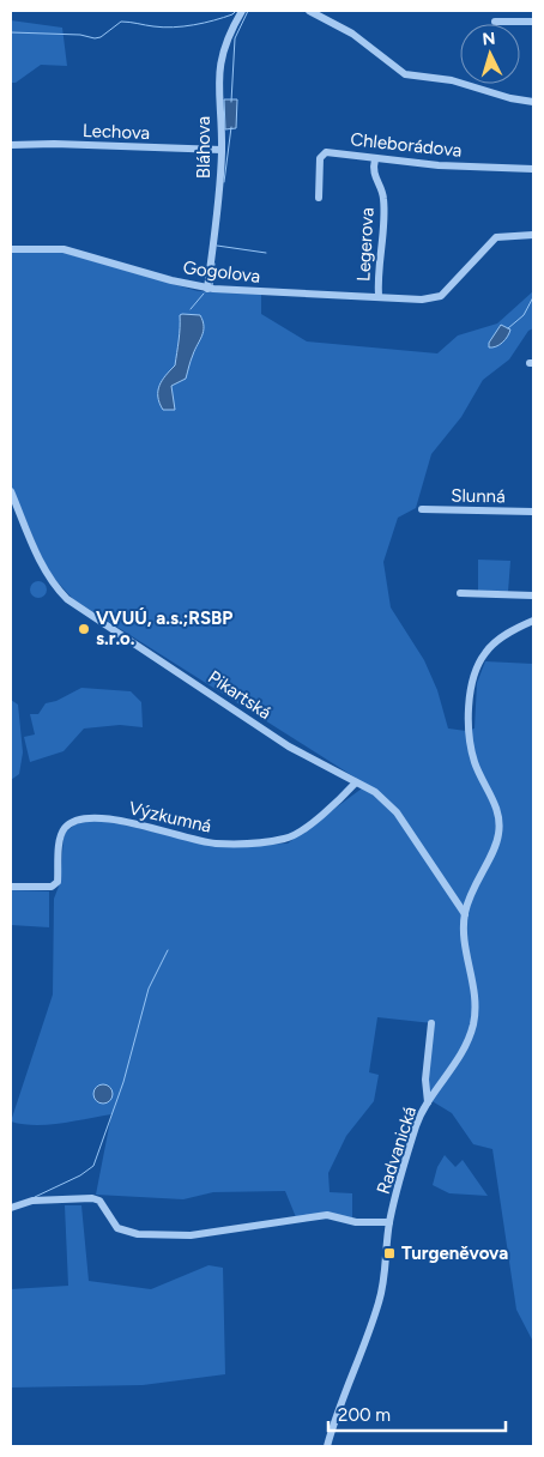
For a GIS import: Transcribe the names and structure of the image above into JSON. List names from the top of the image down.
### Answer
{
  "streets": {
    "street": [
      "Lechova",
      "Chleborádova",
      "Bláhova",
      "Legerova",
      "Gogolova",
      "Slunná",
      "Pikartská",
      "Výzkumná",
      "Radvanická"
    ]
  },
  "crossings": [
    ["Lechova", "Bláhova"],
    ["Chleborádova", "Legerova"],
    ["Bláhova", "Gogolova"],
    ["Legerova", "Gogolova"],
    ["Pikartská", "Výzkumná"],
    ["Pikartská", "Radvanická"]
  ],
  "places": {
    "other": ["VVUÚ, a.s.;RSBP s.r.o."],
    "transit": ["Turgeněvova"]
  },
  "scale_bar": "200 m",
  "north": "top"
}
